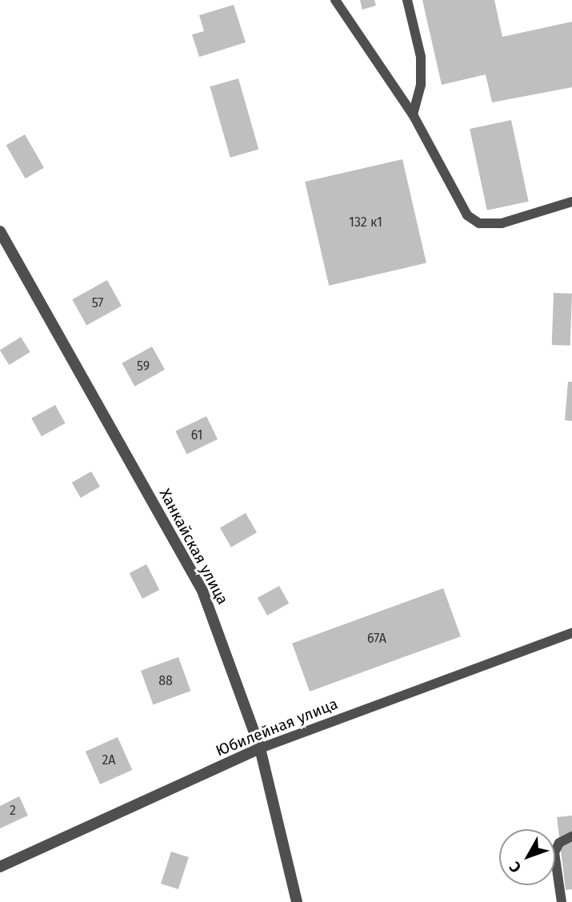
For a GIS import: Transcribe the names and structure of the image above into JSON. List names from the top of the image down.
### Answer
{
  "streets": {
    "street": ["Ханкайская улица", "Юбилейная улица"]
  },
  "crossings": [
    ["Ханкайская улица", "Юбилейная улица"]
  ],
  "house_numbers": [
    "132 к1",
    "57",
    "59",
    "61",
    "67А",
    "88",
    "2А",
    "2"
  ],
  "north": "bottom left"
}
